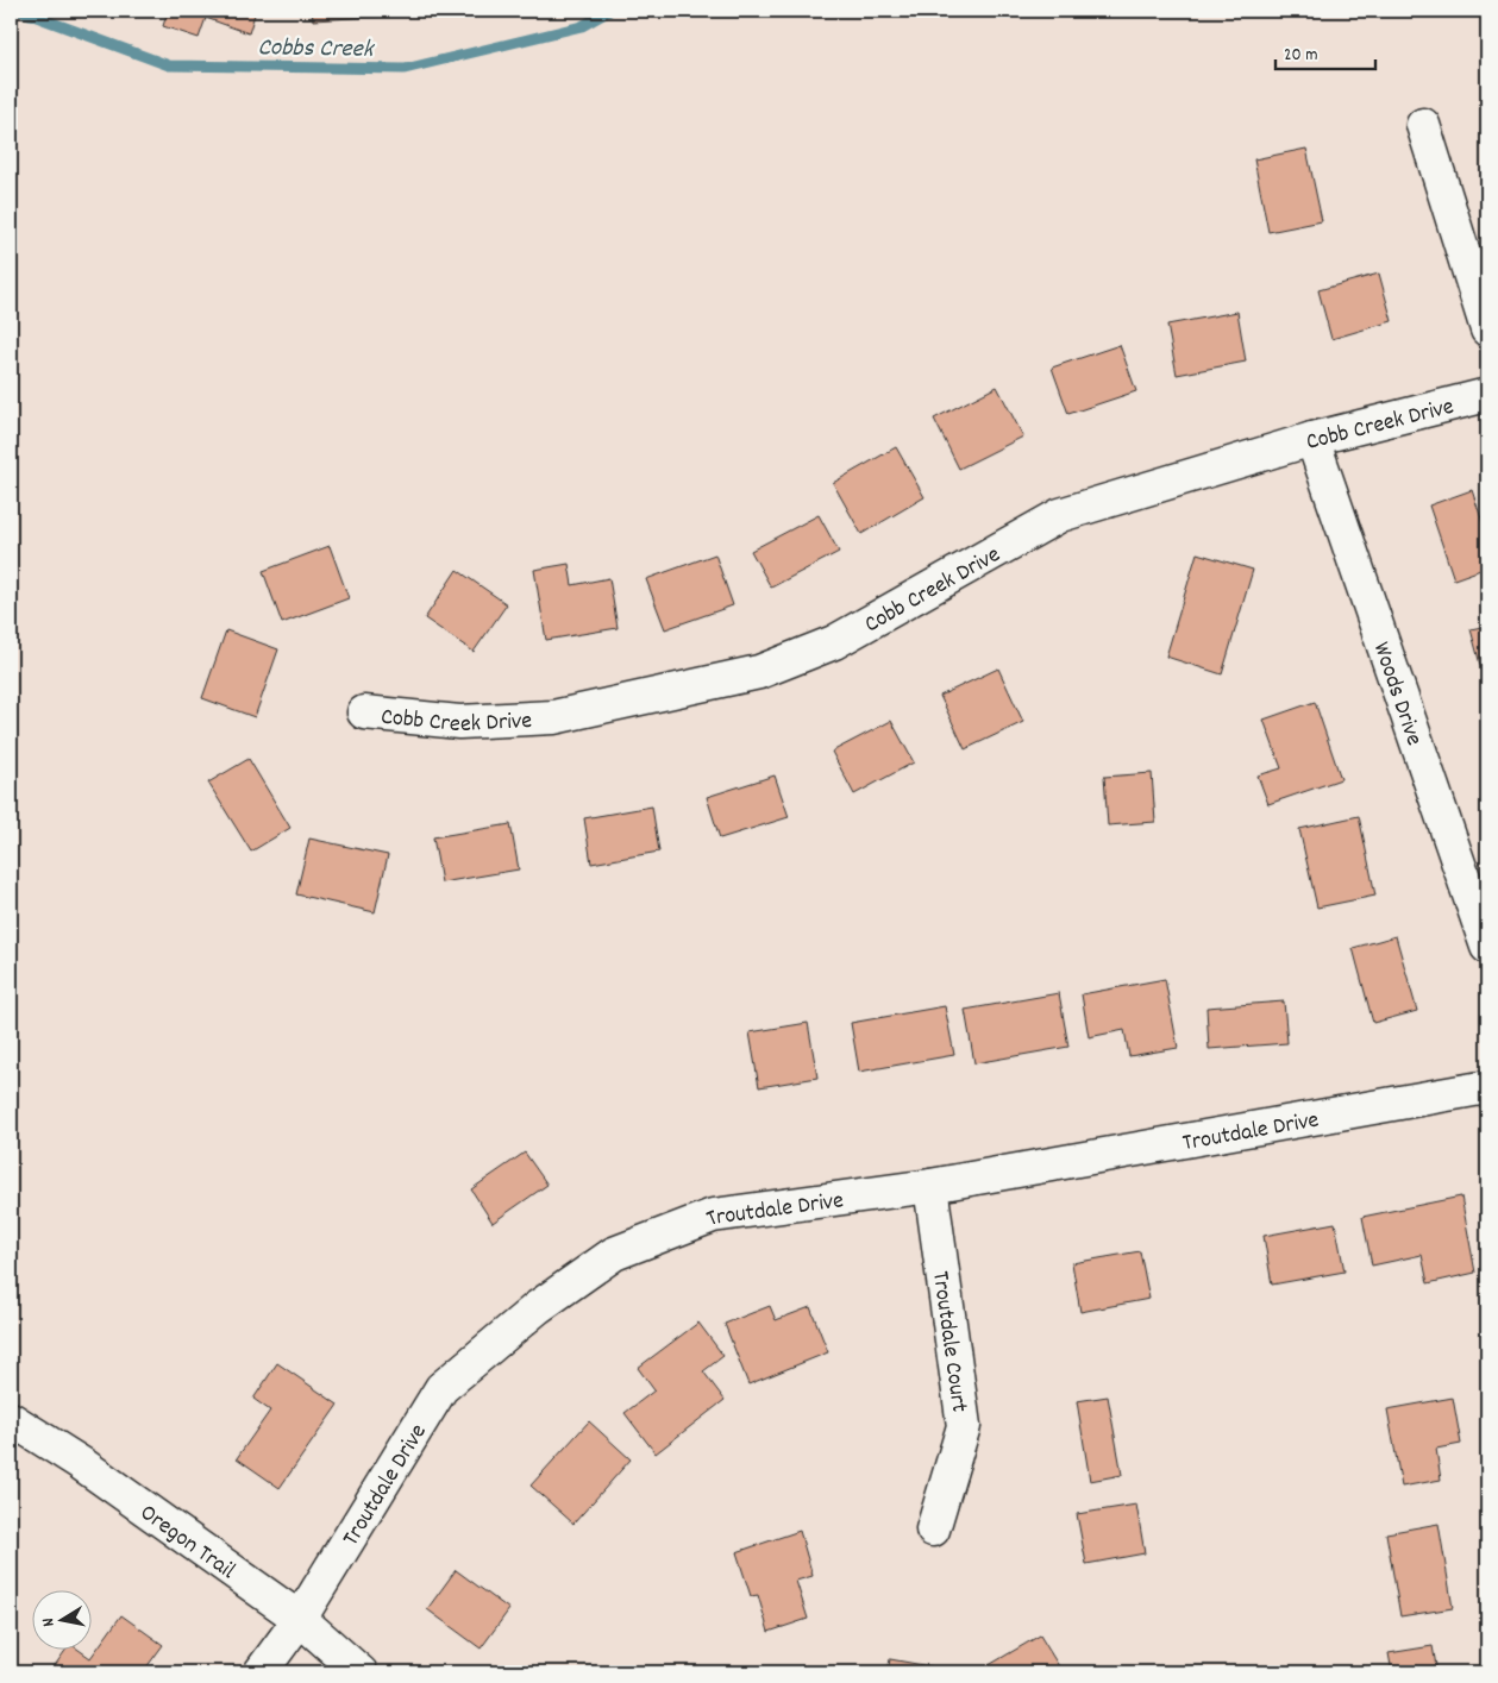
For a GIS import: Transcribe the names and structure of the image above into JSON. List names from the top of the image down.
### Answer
{
  "streets": {
    "street": [
      "Cobb Creek Drive",
      "Woods Drive",
      "Troutdale Drive",
      "Troutdale Court",
      "Oregon Trail"
    ]
  },
  "crossings": [
    ["Cobb Creek Drive", "Woods Drive"],
    ["Troutdale Drive", "Troutdale Court"],
    ["Troutdale Drive", "Oregon Trail"]
  ],
  "water": ["Cobbs Creek"],
  "scale_bar": "20 m",
  "north": "left"
}
